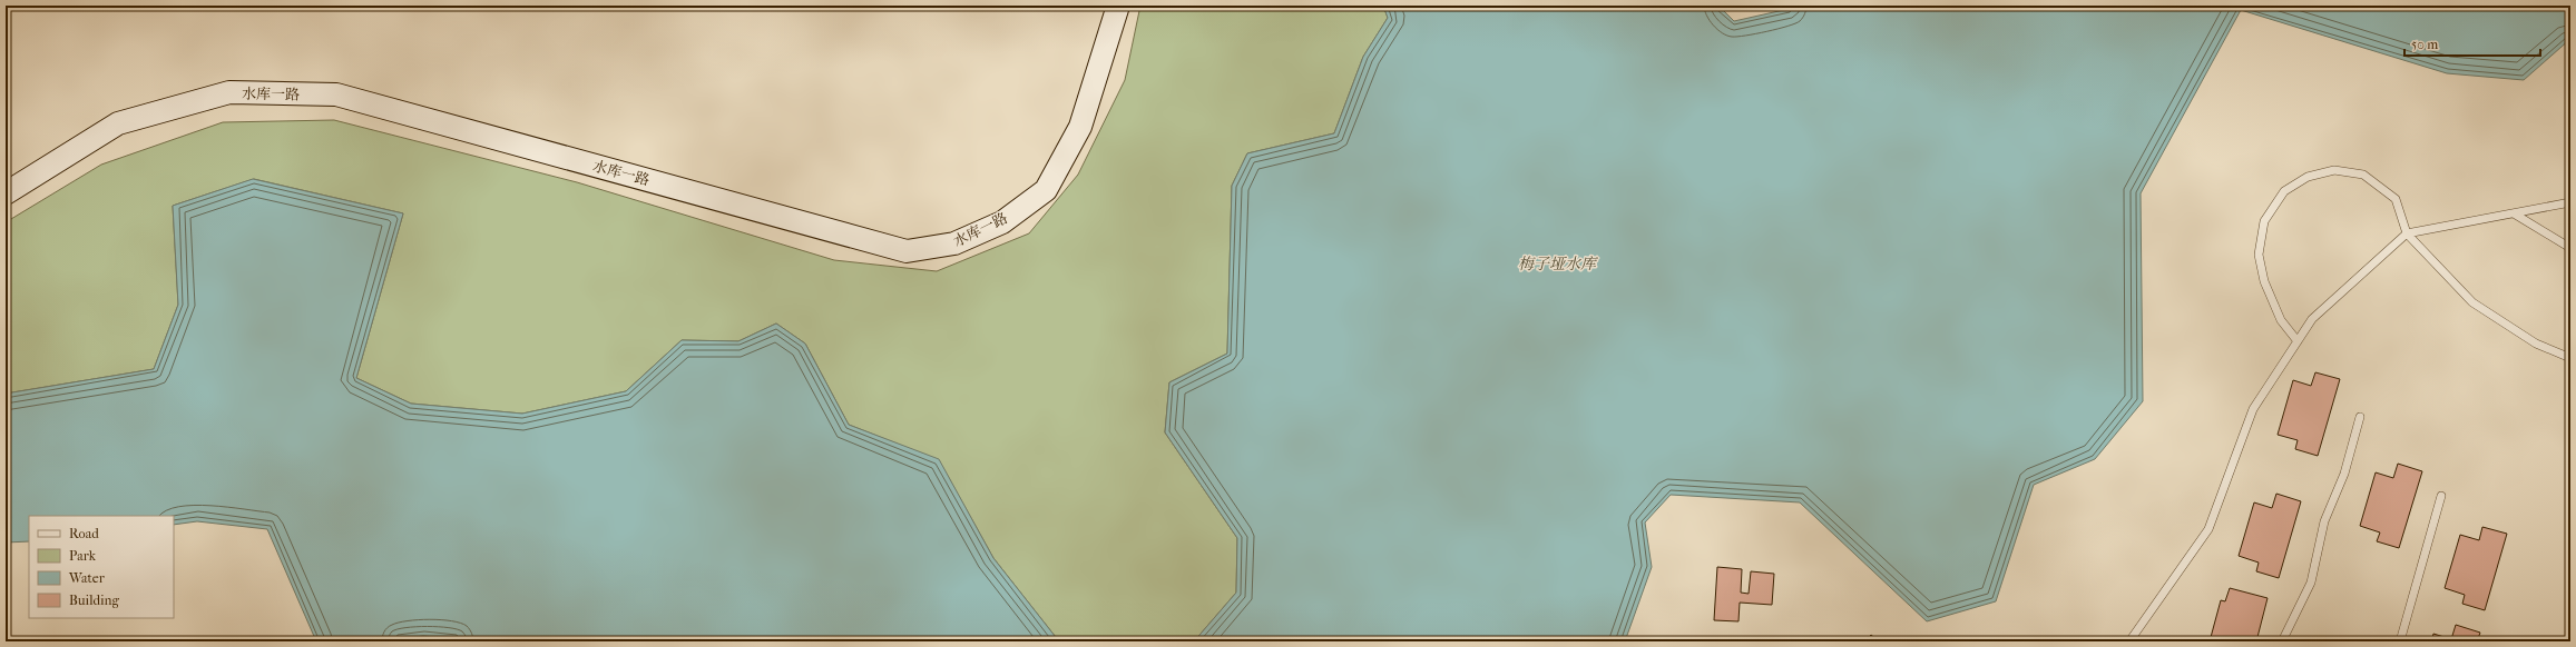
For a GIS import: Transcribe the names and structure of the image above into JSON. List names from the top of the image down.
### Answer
{
  "streets": {
    "street": ["水库一路"]
  },
  "water": ["梅子垭水库"],
  "legend": [
    "Road",
    "Park",
    "Water",
    "Building"
  ],
  "scale_bar": "50 m"
}
